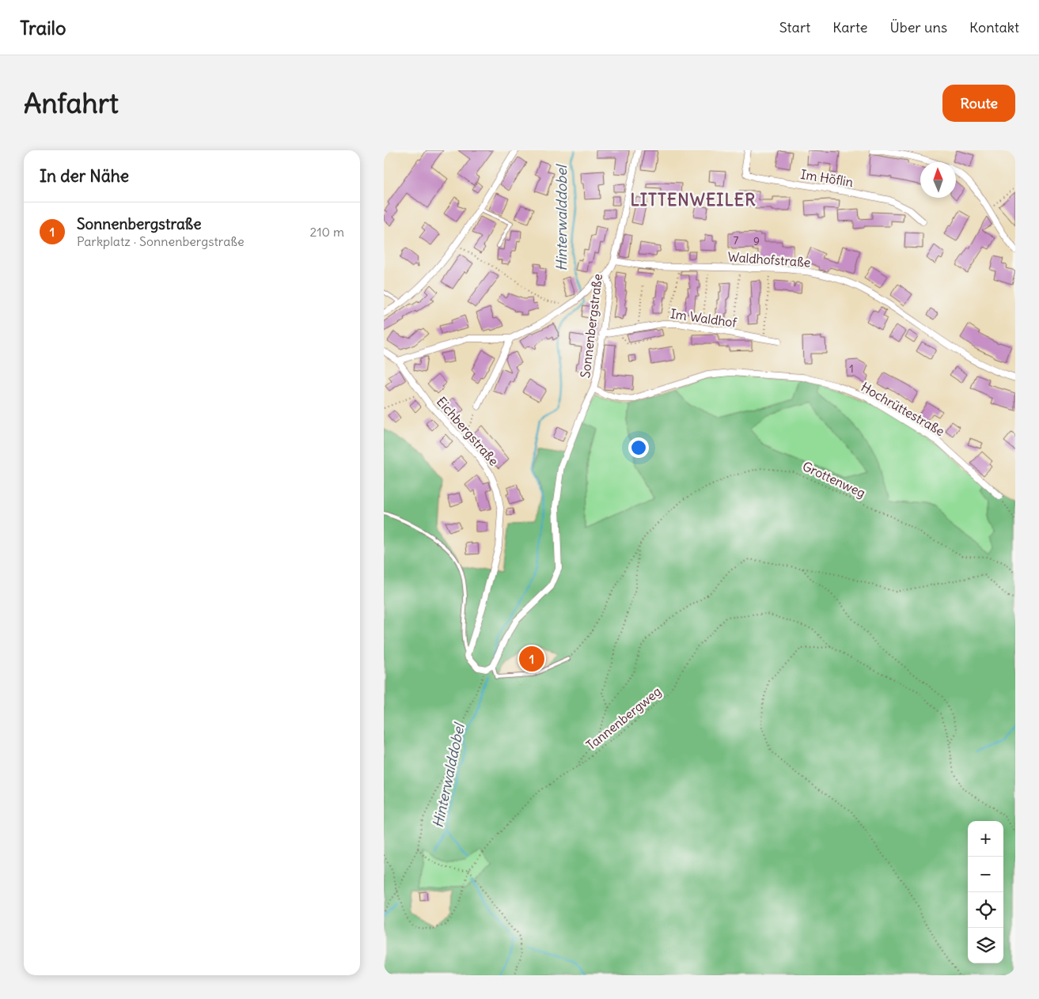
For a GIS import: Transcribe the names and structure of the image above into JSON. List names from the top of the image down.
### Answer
{
  "streets": {
    "street": [
      "Im Höflin",
      "Waldhofstraße",
      "Im Waldhof",
      "Sonnenbergstraße",
      "Hochrüttestraße",
      "Eichbergstraße"
    ],
    "path": ["Grottenweg", "Tannenbergweg"]
  },
  "crossings": [
    ["Waldhofstraße", "Sonnenbergstraße"],
    ["Im Waldhof", "Sonnenbergstraße"],
    ["Sonnenbergstraße", "Hochrüttestraße"]
  ],
  "districts": ["LITTENWEILER"],
  "water": ["Hinterwalddobel"],
  "house_numbers": ["7", "9", "1"],
  "north": "top",
  "page": {
    "header": "Trailo",
    "nav": [
      "Start",
      "Karte",
      "Über uns",
      "Kontakt"
    ],
    "buttons": "Route",
    "title": "Anfahrt",
    "heading": "In der Nähe",
    "list": [
      {
        "mark": "1",
        "name": "Sonnenbergstraße",
        "note": "Parkplatz · Sonnenbergstraße",
        "value": "210 m"
      }
    ],
    "pins": "1",
    "map_buttons": ["+", "−"]
  }
}
